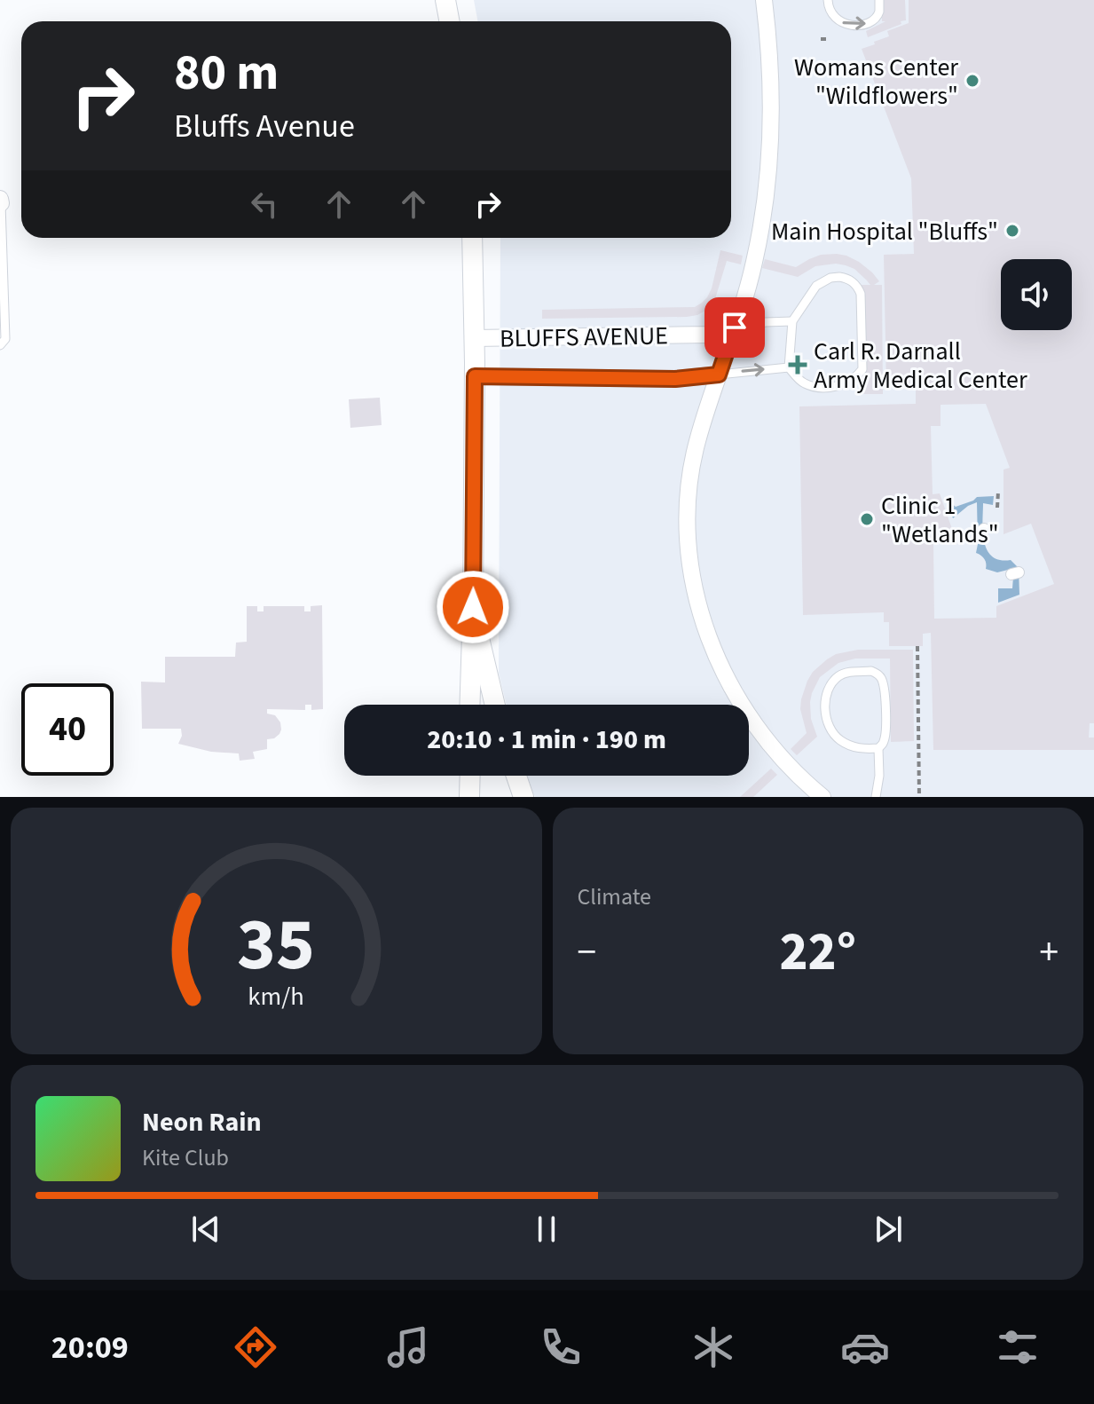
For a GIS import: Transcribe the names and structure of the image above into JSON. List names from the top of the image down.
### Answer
{
  "streets": {
    "street": ["BLUFFS AVENUE"]
  },
  "places": {
    "other": ["Womans Center \"Wildflowers\"", "Main Hospital \"Bluffs\"", "Clinic 1 \"Wetlands\""],
    "health": ["Carl R. Darnall Army Medical Center"]
  },
  "page": {
    "turn": ["80 m", "Bluffs Avenue"],
    "limit": "40",
    "trip": "20:10 · 1 min · 190 m",
    "tile": "Climate",
    "heat": ["−", "22°", "+"],
    "song": ["Neon Rain", "Kite Club"],
    "tabs": "20:09",
    "gauge": ["35", "km/h"]
  }
}
